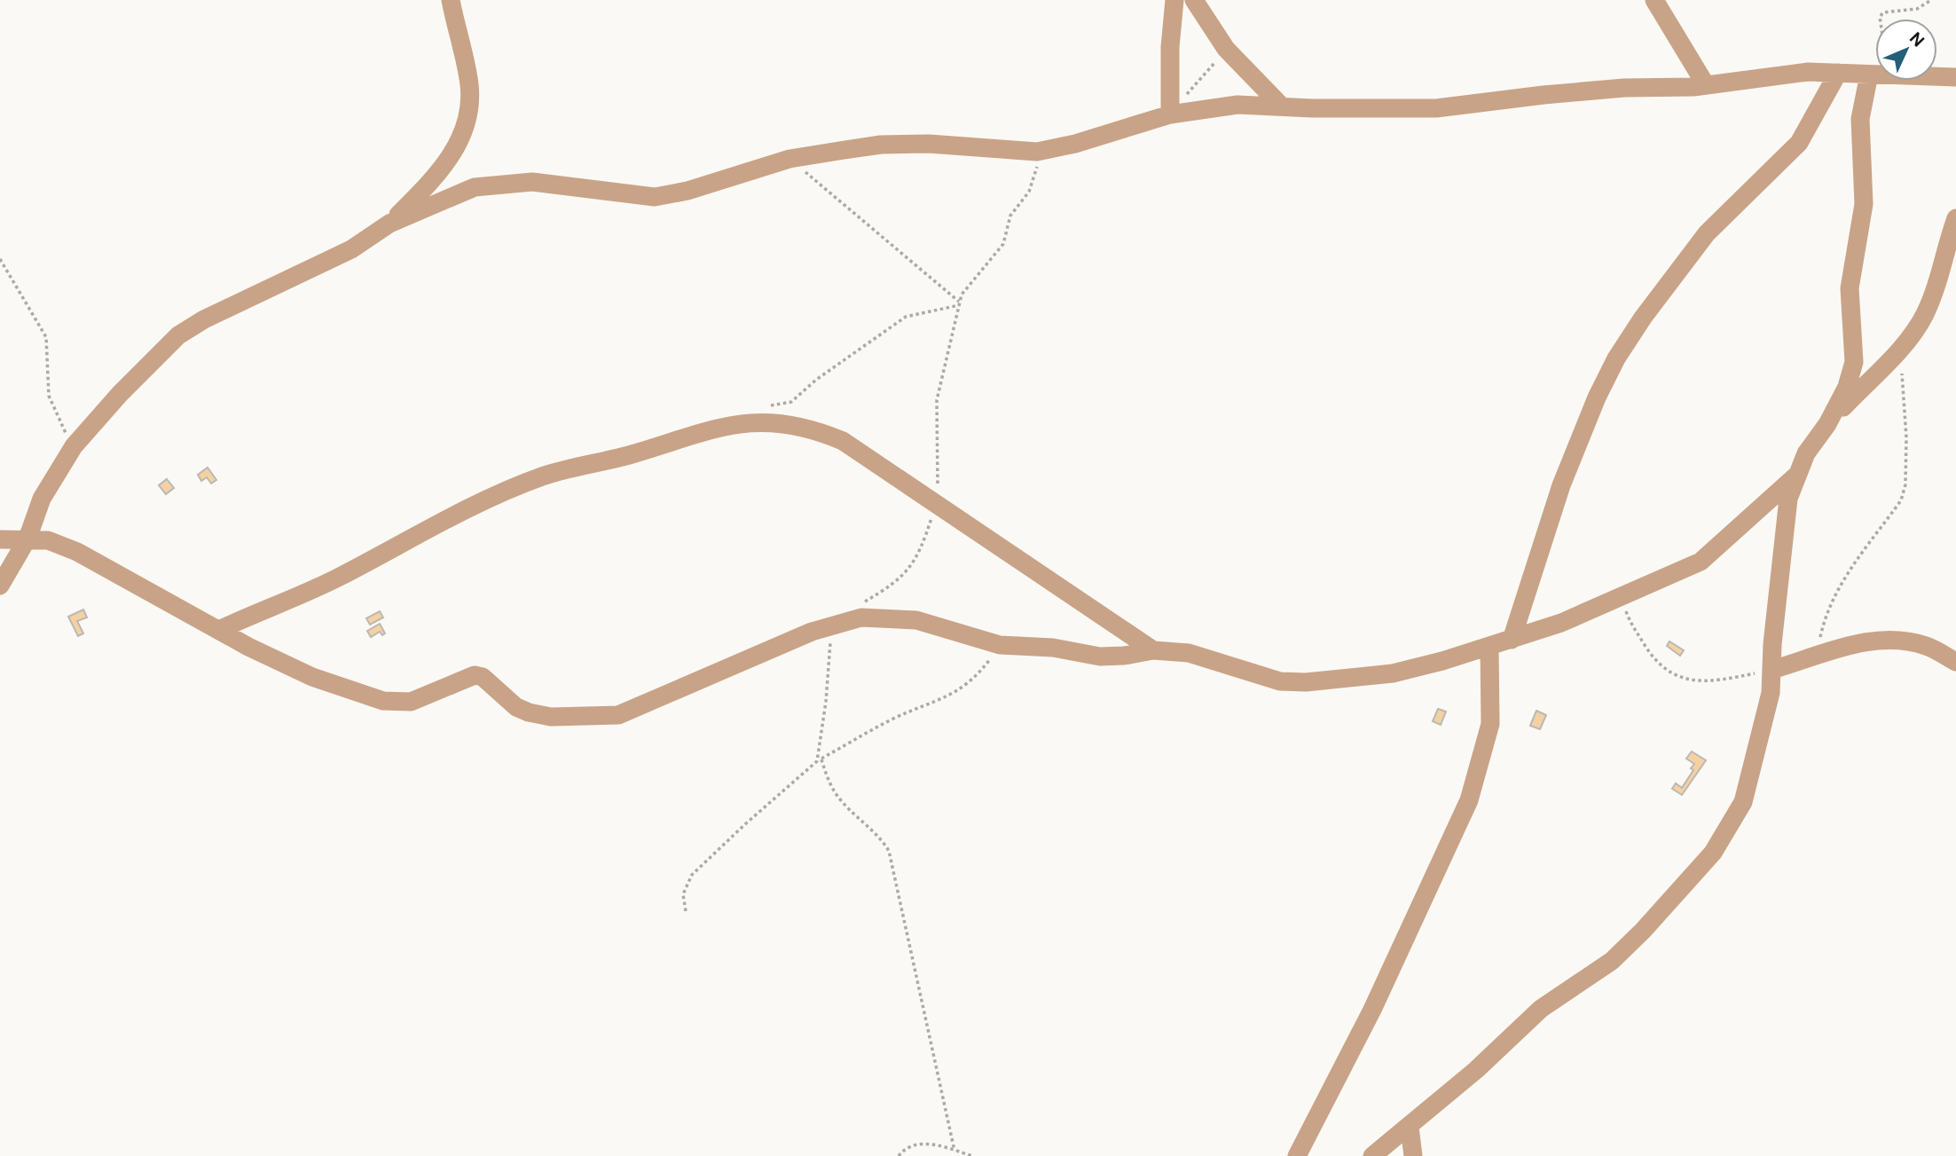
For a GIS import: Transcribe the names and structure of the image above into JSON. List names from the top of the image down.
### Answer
{
  "north": "top right"
}
